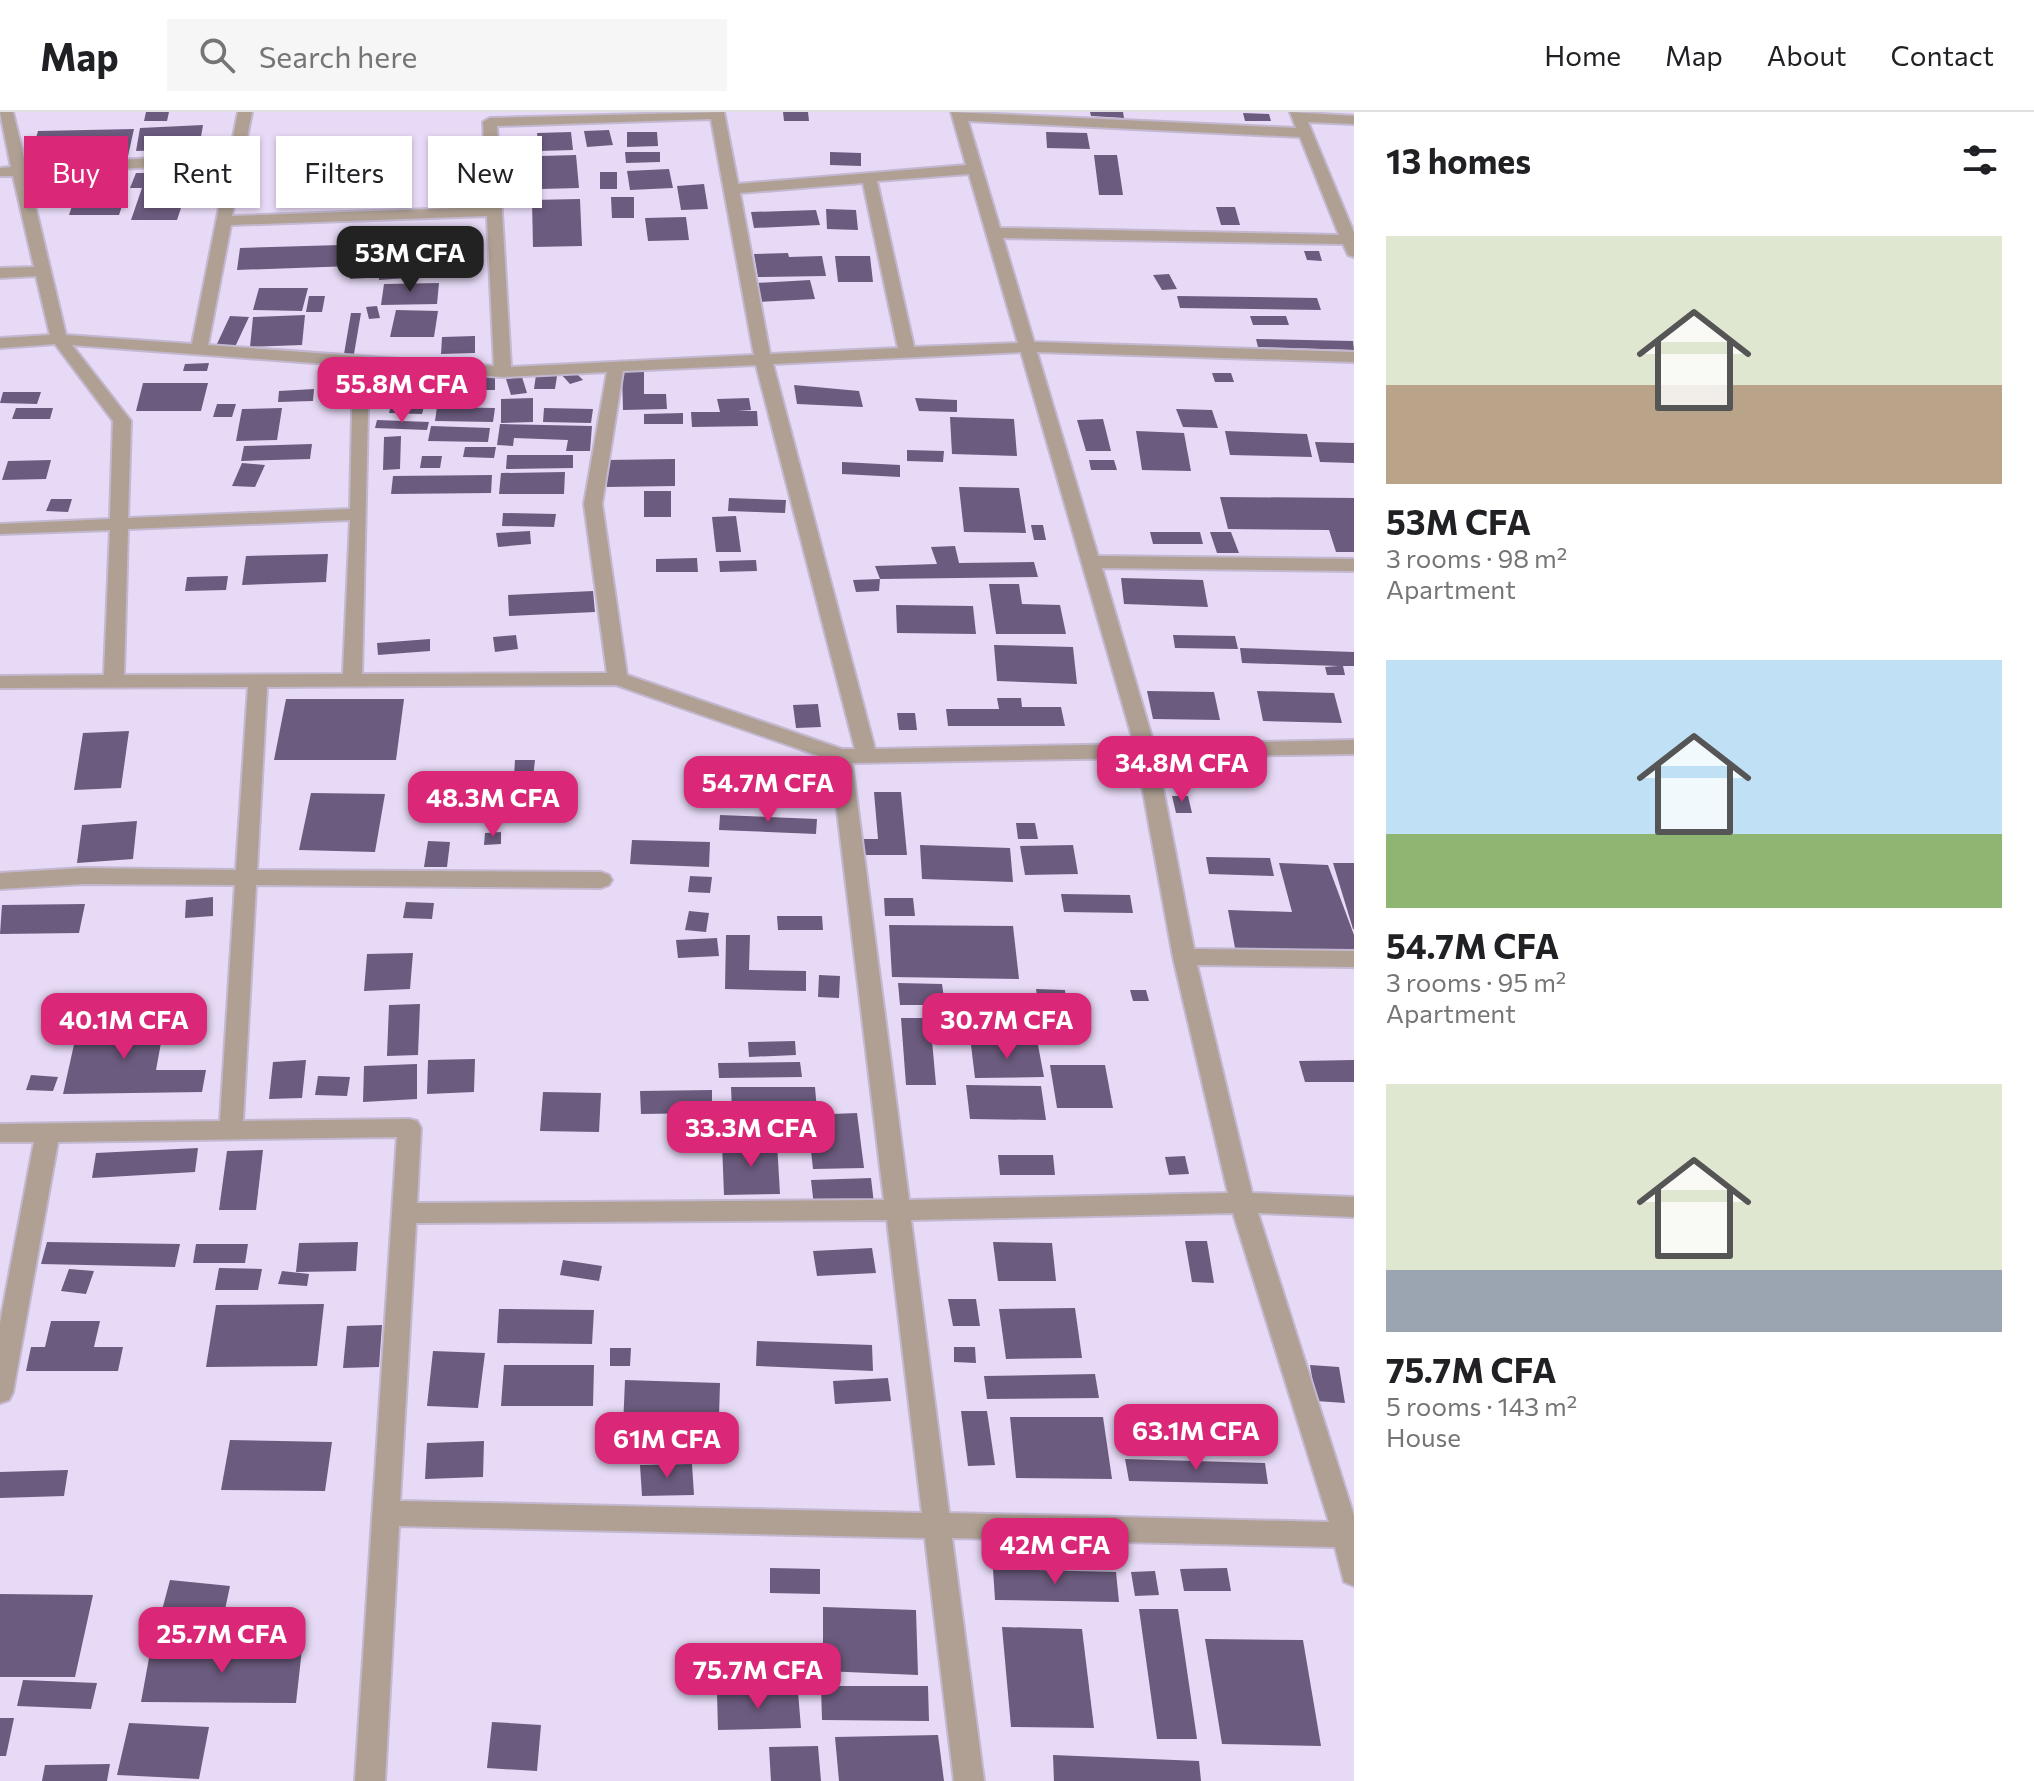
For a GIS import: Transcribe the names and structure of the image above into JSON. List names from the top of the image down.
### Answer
{
  "page": {
    "header": "Map",
    "search": "Search here",
    "nav": [
      "Home",
      "Map",
      "About",
      "Contact"
    ],
    "heading": "13 homes",
    "chip": [
      "Buy",
      "Rent",
      "Filters",
      "New"
    ],
    "list": [
      {
        "name": "53M CFA",
        "note": "3 rooms · 98 m² · Apartment"
      },
      {
        "name": "54.7M CFA",
        "note": "3 rooms · 95 m² · Apartment"
      },
      {
        "name": "75.7M CFA",
        "note": "5 rooms · 143 m² · House"
      }
    ],
    "price": [
      "53M CFA",
      "55.8M CFA",
      "34.8M CFA",
      "54.7M CFA",
      "48.3M CFA",
      "40.1M CFA",
      "30.7M CFA",
      "33.3M CFA",
      "63.1M CFA",
      "61M CFA",
      "42M CFA",
      "25.7M CFA",
      "75.7M CFA"
    ]
  }
}
